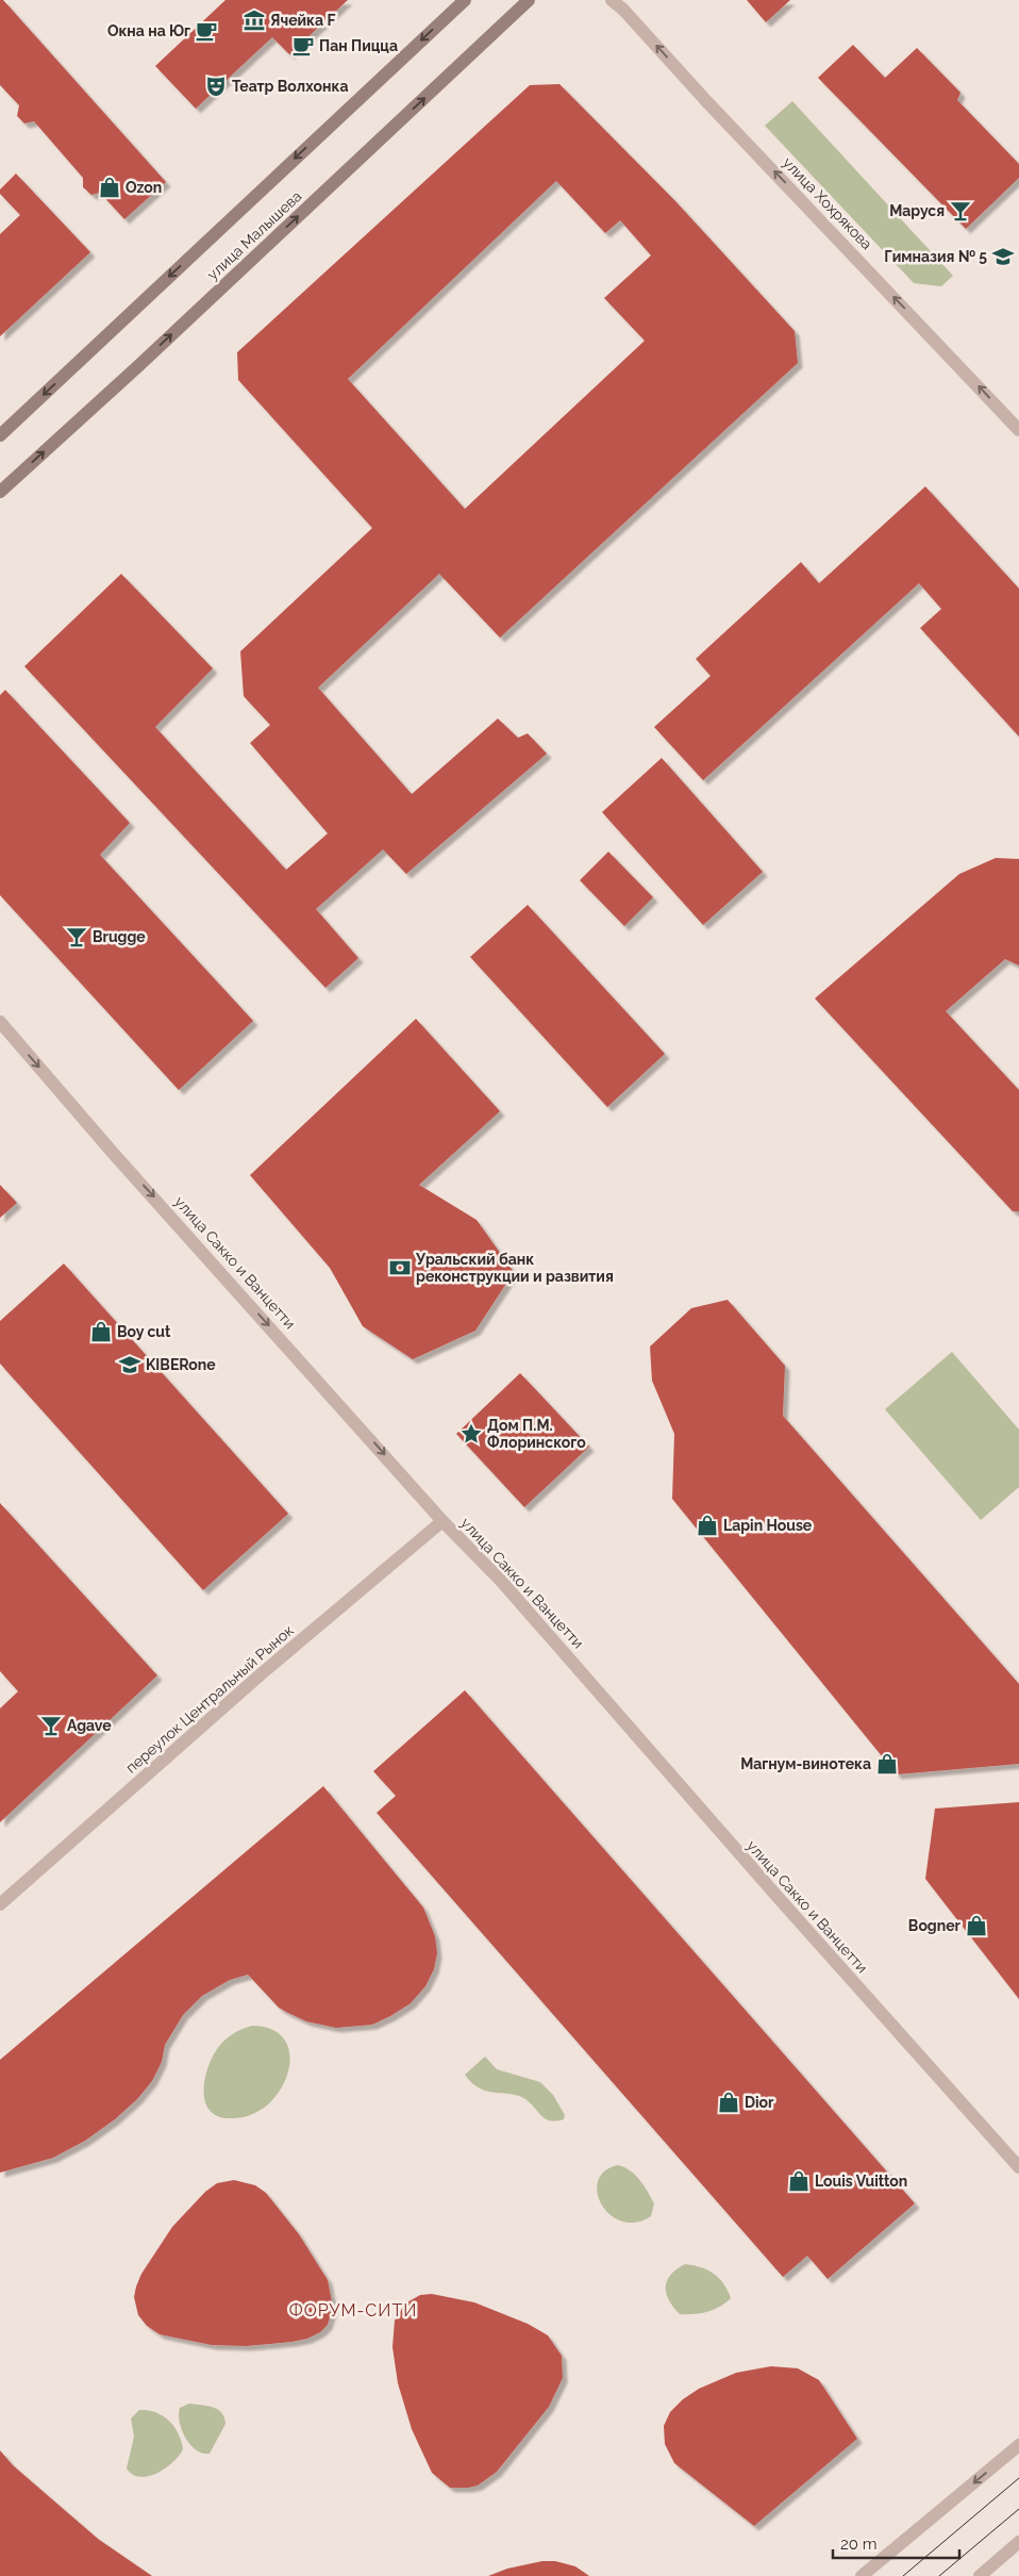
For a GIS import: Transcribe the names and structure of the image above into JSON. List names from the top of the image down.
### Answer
{
  "streets": {
    "main road": ["улица Малышева"],
    "street": ["улица Хохрякова", "улица Сакко и Ванцетти", "переулок Центральный Рынок"]
  },
  "crossings": [
    ["улица Сакко и Ванцетти", "переулок Центральный Рынок"]
  ],
  "one_way": ["улица Хохрякова", "улица Сакко и Ванцетти"],
  "districts": ["ФОРУМ-СИТИ"],
  "places": {
    "museum": ["Ячейка F"],
    "cafe": ["Окна на Юг", "Пан Пицца"],
    "theatre": ["Театр Волхонка"],
    "shop": [
      "Ozon",
      "Boy cut",
      "Lapin House",
      "Магнум-винотека",
      "Bogner",
      "Dior",
      "Louis Vuitton"
    ],
    "bar": ["Маруся", "Brugge", "Agave"],
    "school or university": ["Гимназия № 5", "KIBERone"],
    "bank": ["Уральский банк реконструкции и развития"],
    "place": ["Дом П.М. Флоринского"]
  },
  "scale_bar": "20 m"
}
